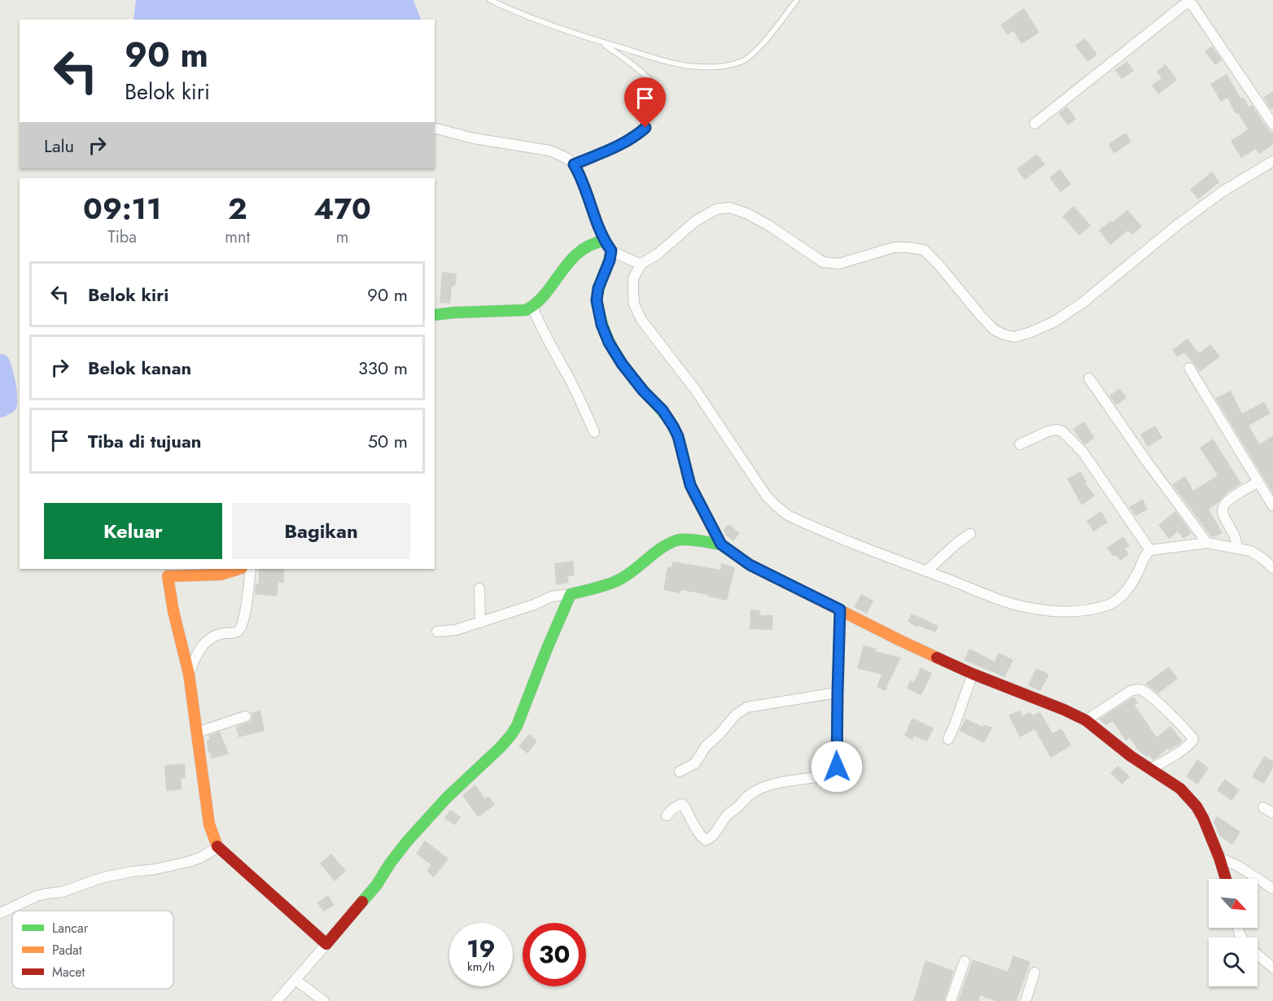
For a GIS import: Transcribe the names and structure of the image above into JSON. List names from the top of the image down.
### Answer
{
  "legend": ["Lancar", "Padat", "Macet"],
  "north": "bottom right",
  "page": {
    "turn": ["90 m", "Belok kiri"],
    "then": "Lalu",
    "eta": [
      "09:11",
      "Tiba",
      "2",
      "mnt",
      "470",
      "m"
    ],
    "list": [
      {
        "name": "Belok kiri",
        "value": "90 m"
      },
      {
        "name": "Belok kanan",
        "value": "330 m"
      },
      {
        "name": "Tiba di tujuan",
        "value": "50 m"
      }
    ],
    "buttons": ["Keluar", "Bagikan"],
    "speed": "19 km/h",
    "limit": "30"
  }
}
